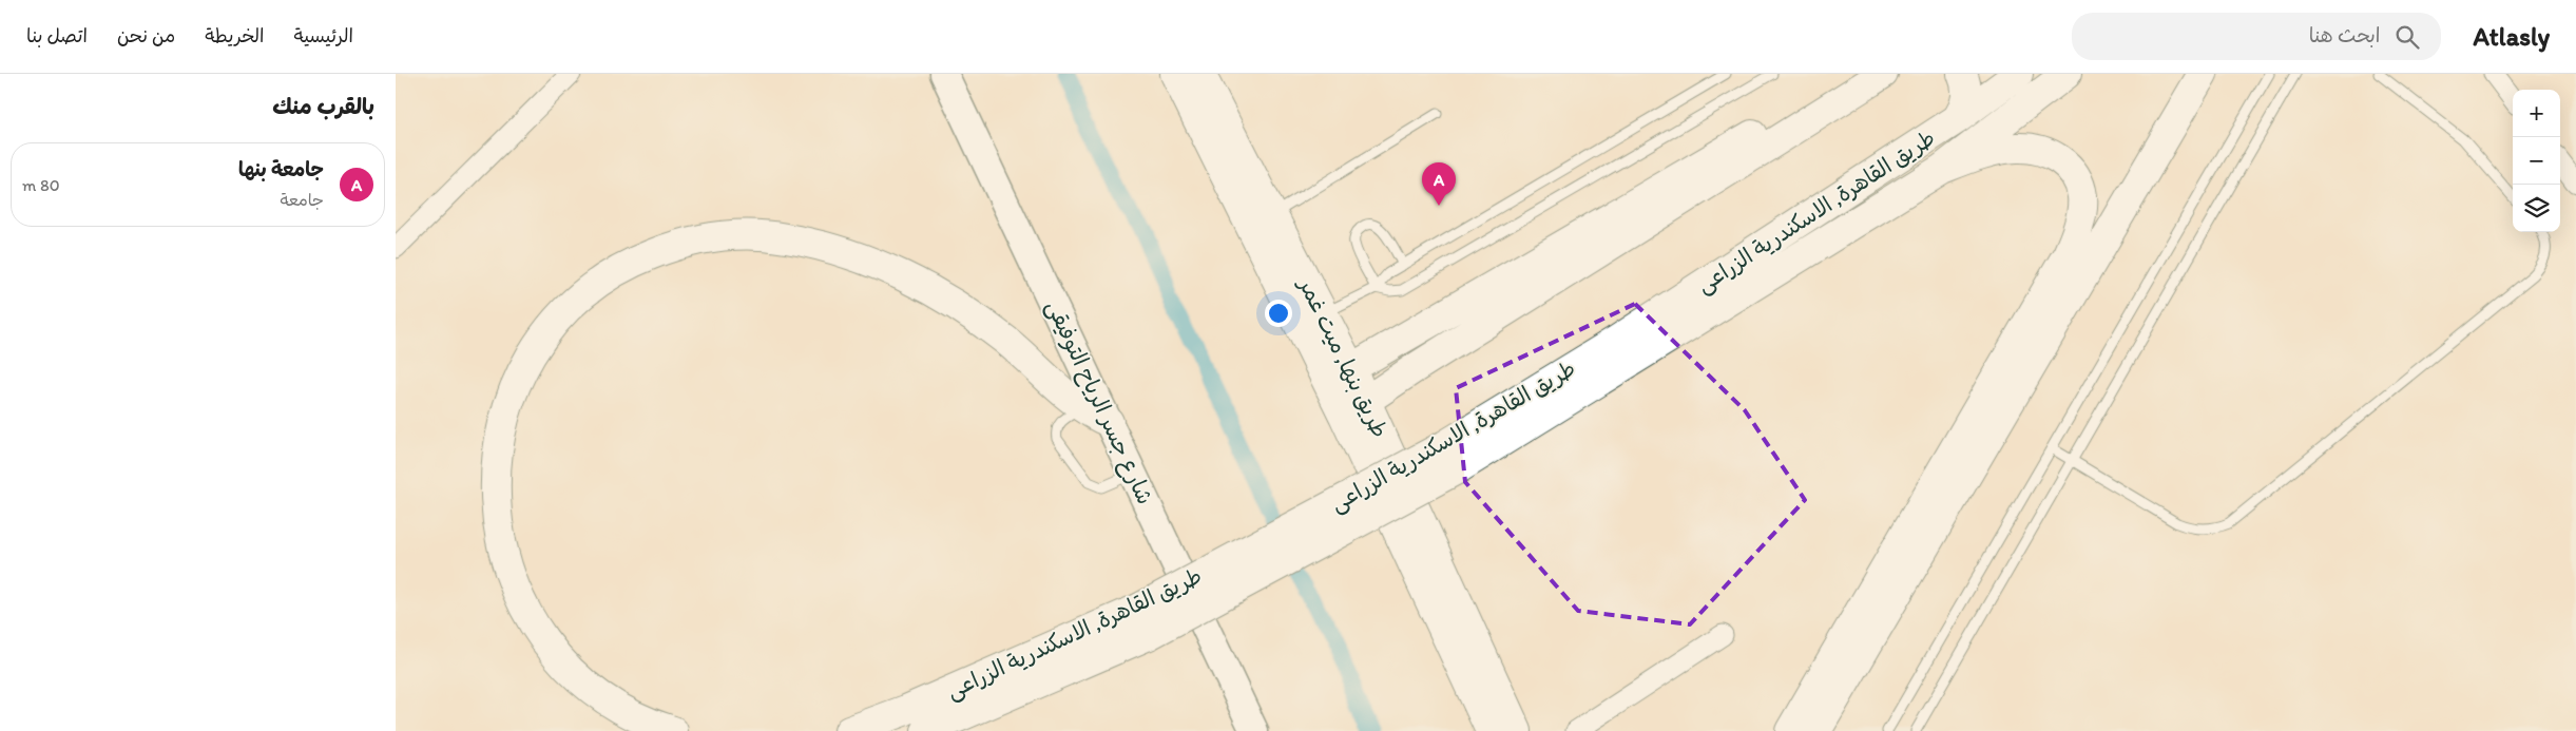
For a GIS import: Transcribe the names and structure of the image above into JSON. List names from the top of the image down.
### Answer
{
  "streets": {
    "highway": ["طريق القاهرة, الاسكندرية الزراعى", "طريق بنها, ميت غمر"],
    "main road": ["شارع جسر الرياح التوفيقى"]
  },
  "page": {
    "header": "Atlasly",
    "search": "ابحث هنا",
    "nav": [
      "الرئيسية",
      "الخريطة",
      "من نحن",
      "اتصل بنا"
    ],
    "heading": "بالقرب منك",
    "map_buttons": ["+", "−"],
    "list": [
      {
        "mark": "A",
        "name": "جامعة بنها",
        "note": "جامعة",
        "value": "80 m"
      }
    ],
    "pins": "A"
  }
}
